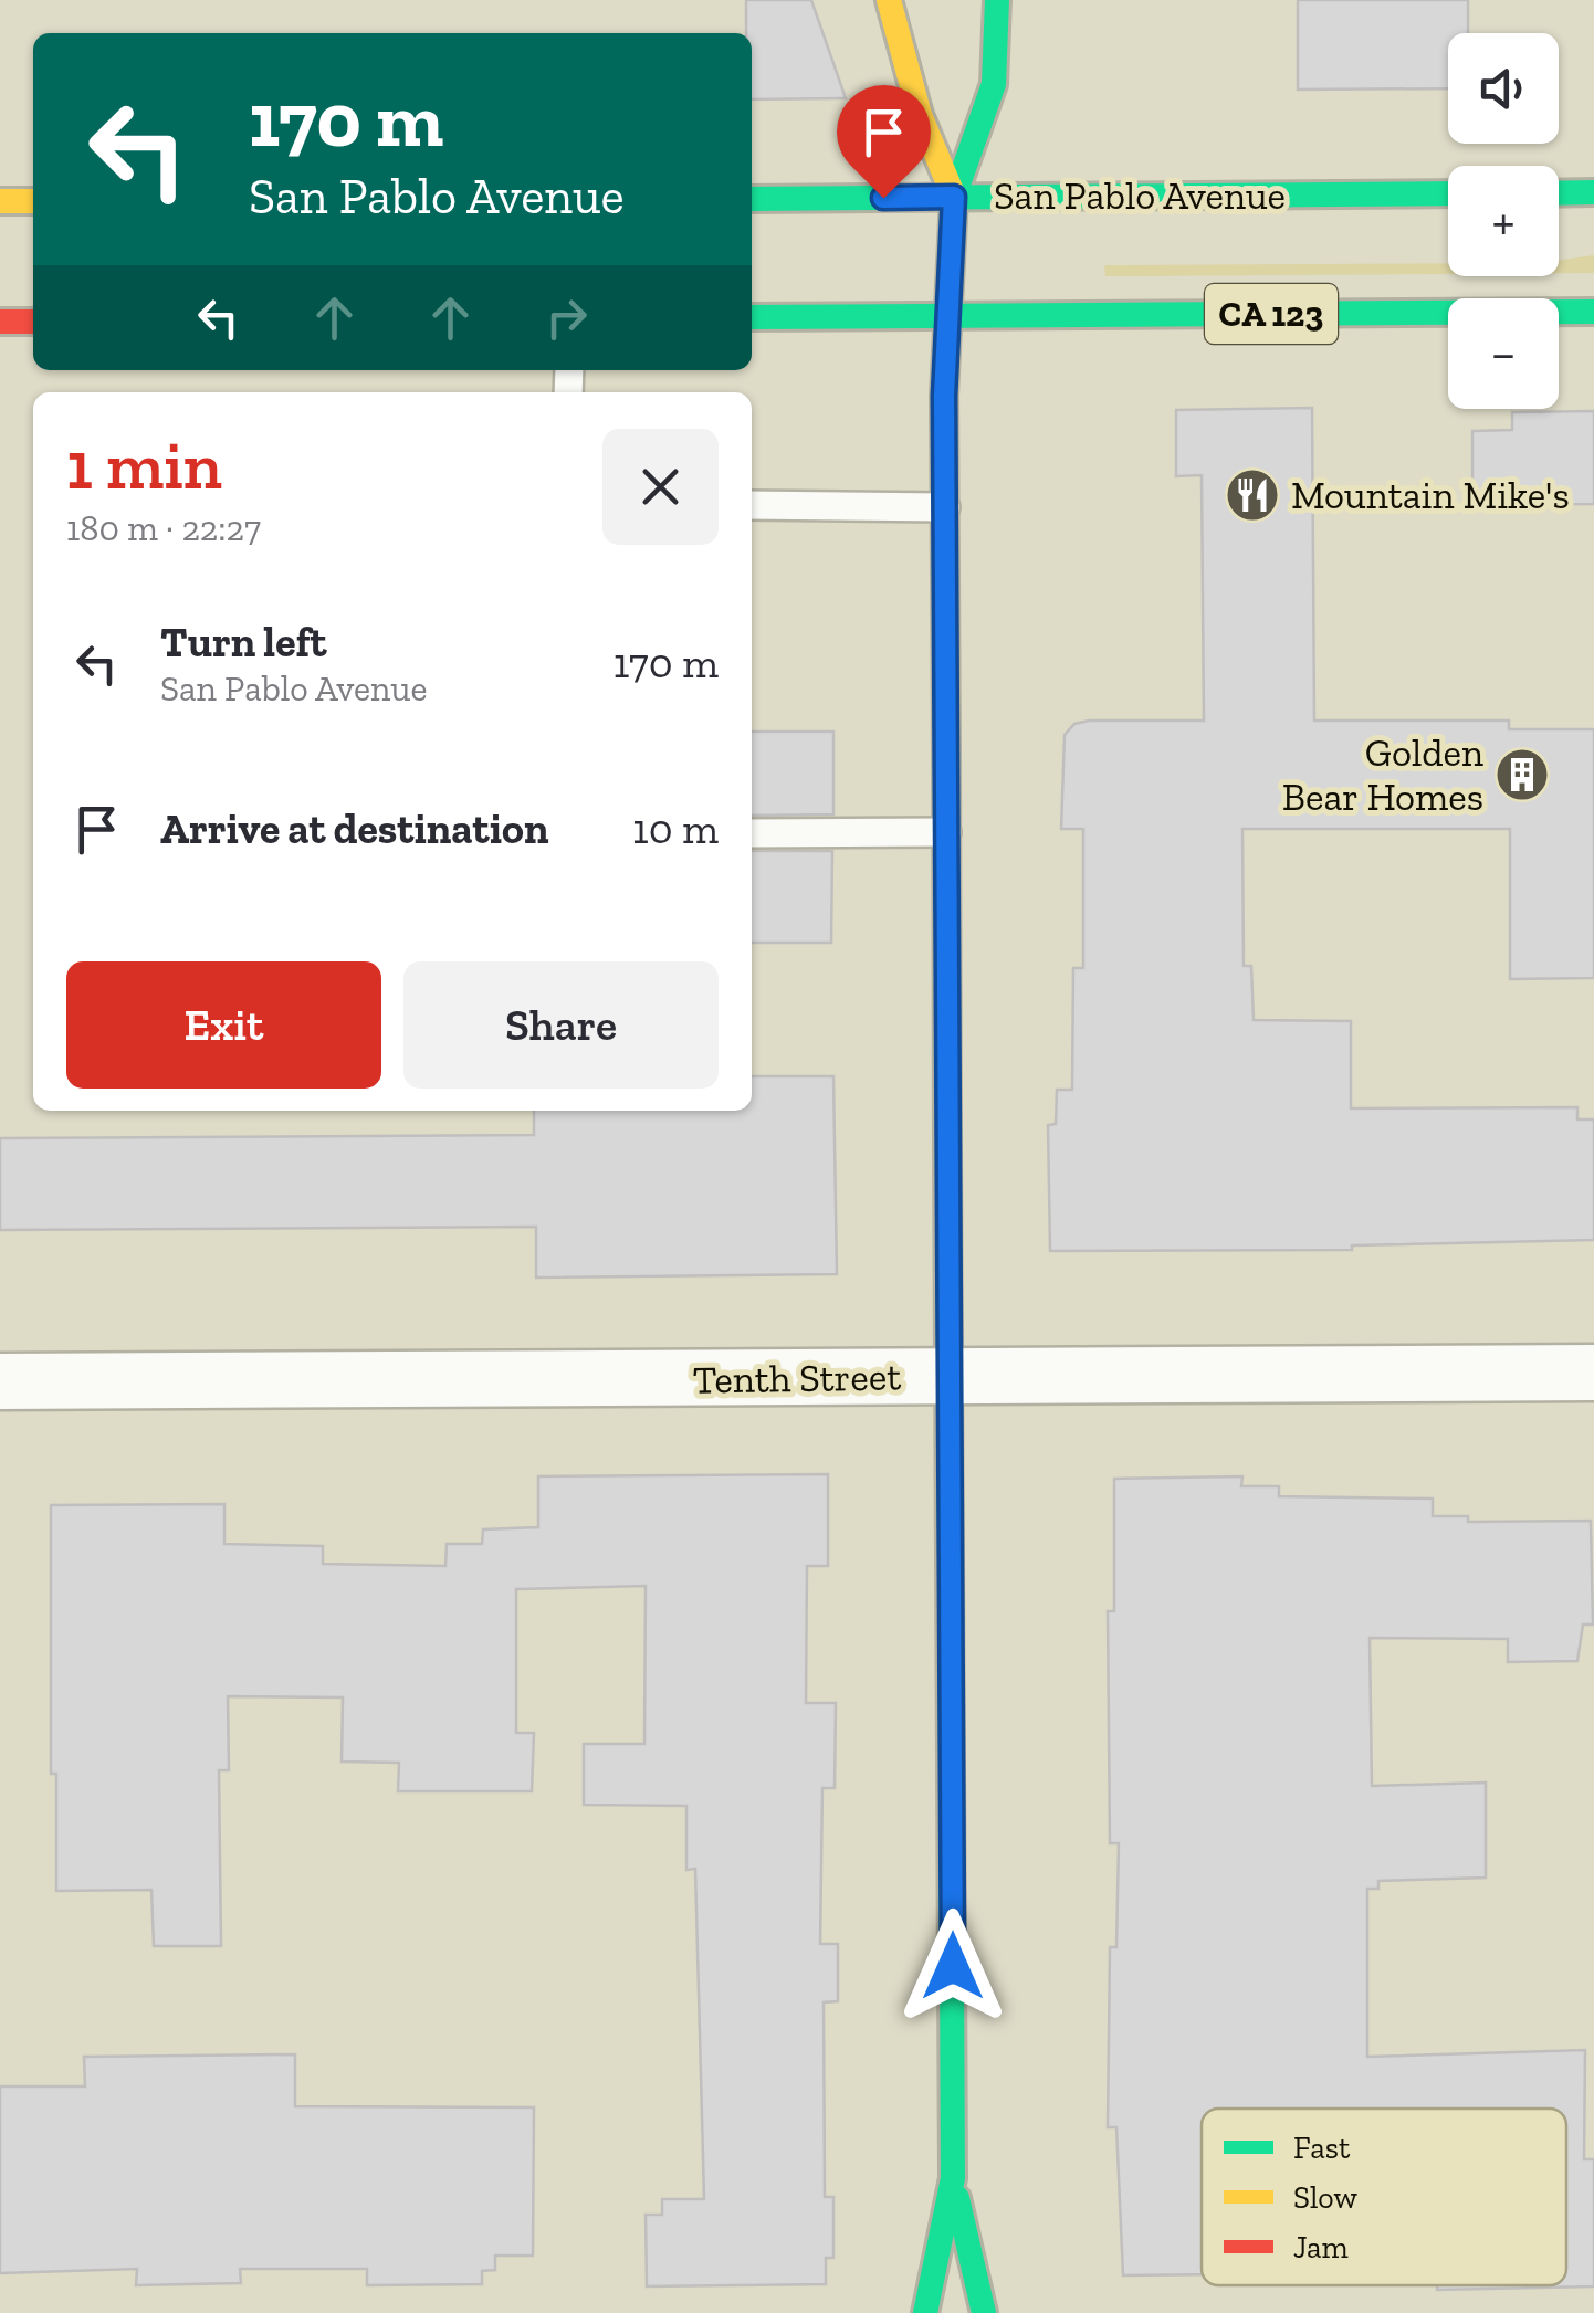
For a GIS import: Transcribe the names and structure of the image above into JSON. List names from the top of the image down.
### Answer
{
  "streets": {
    "street": ["San Pablo Avenue", "CA 123", "Tenth Street"]
  },
  "places": {
    "restaurant": ["Mountain Mike's"],
    "building": ["Golden Bear Homes"]
  },
  "legend": ["Fast", "Slow", "Jam"],
  "page": {
    "map_buttons": ["+", "−"],
    "turn": ["170 m", "San Pablo Avenue"],
    "heading": ["1 min", "180 m · 22:27"],
    "list": [
      {
        "name": "Turn left",
        "note": "San Pablo Avenue",
        "value": "170 m"
      },
      {
        "name": "Arrive at destination",
        "value": "10 m"
      }
    ],
    "buttons": ["Exit", "Share"]
  }
}
